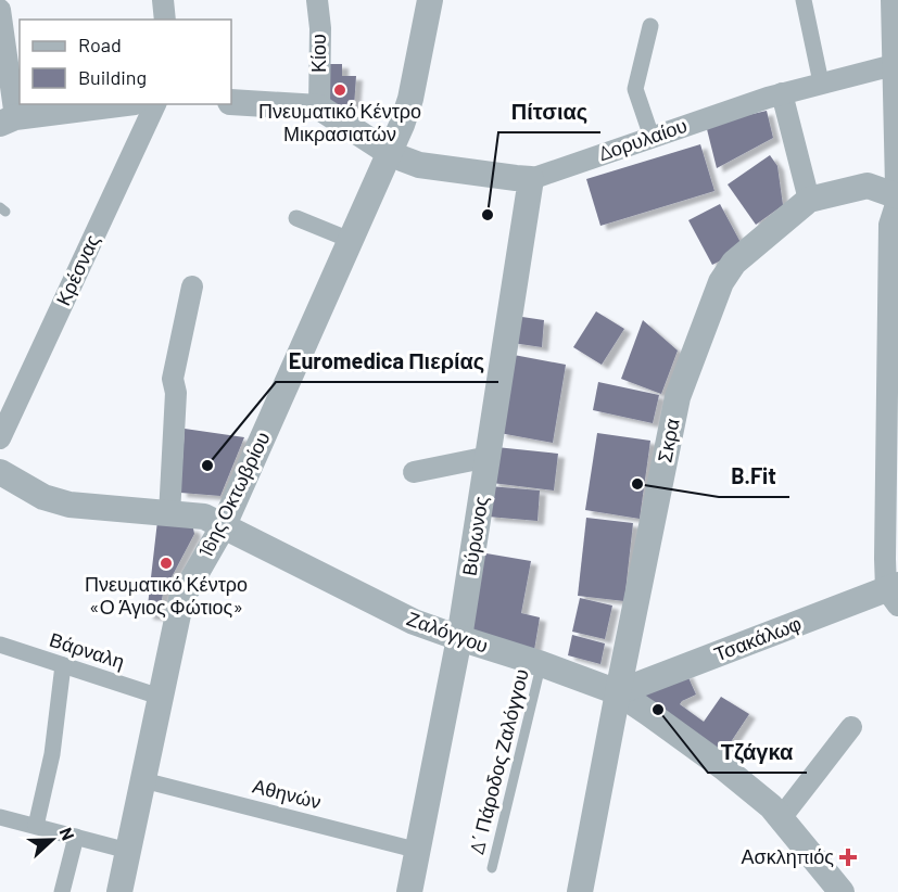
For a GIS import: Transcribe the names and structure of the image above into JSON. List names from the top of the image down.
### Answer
{
  "streets": {
    "street": [
      "Κίου",
      "Δορυλαίου",
      "Κρέσνας",
      "Σκρα",
      "16ης Οκτωβρίου",
      "Βύρωνος",
      "Ζαλόγγου",
      "Τσακάλωφ",
      "Βάρναλη",
      "Αθηνών"
    ],
    "lane": ["Δ΄ Πάροδος Ζαλόγγου"]
  },
  "crossings": [
    ["Κίου", "Δορυλαίου"],
    ["Δορυλαίου", "16ης Οκτωβρίου"],
    ["Δορυλαίου", "Βύρωνος"],
    ["Σκρα", "Ζαλόγγου"],
    ["Σκρα", "Τσακάλωφ"],
    ["16ης Οκτωβρίου", "Ζαλόγγου"],
    ["16ης Οκτωβρίου", "Βάρναλη"],
    ["16ης Οκτωβρίου", "Αθηνών"],
    ["Βύρωνος", "Ζαλόγγου"],
    ["Βύρωνος", "Αθηνών"],
    ["Ζαλόγγου", "Τσακάλωφ"],
    ["Ζαλόγγου", "Δ΄ Πάροδος Ζαλόγγου"]
  ],
  "places": {
    "other": [
      "Πνευματικό Κέντρο Μικρασιατών",
      "Πίτσιας",
      "Euromedica Πιερίας",
      "B.Fit",
      "Πνευματικό Κέντρο «Ο Άγιος Φώτιος»",
      "Τζάγκα"
    ],
    "health": ["Ασκληπιός"]
  },
  "legend": ["Road", "Building"],
  "north": "right"
}
